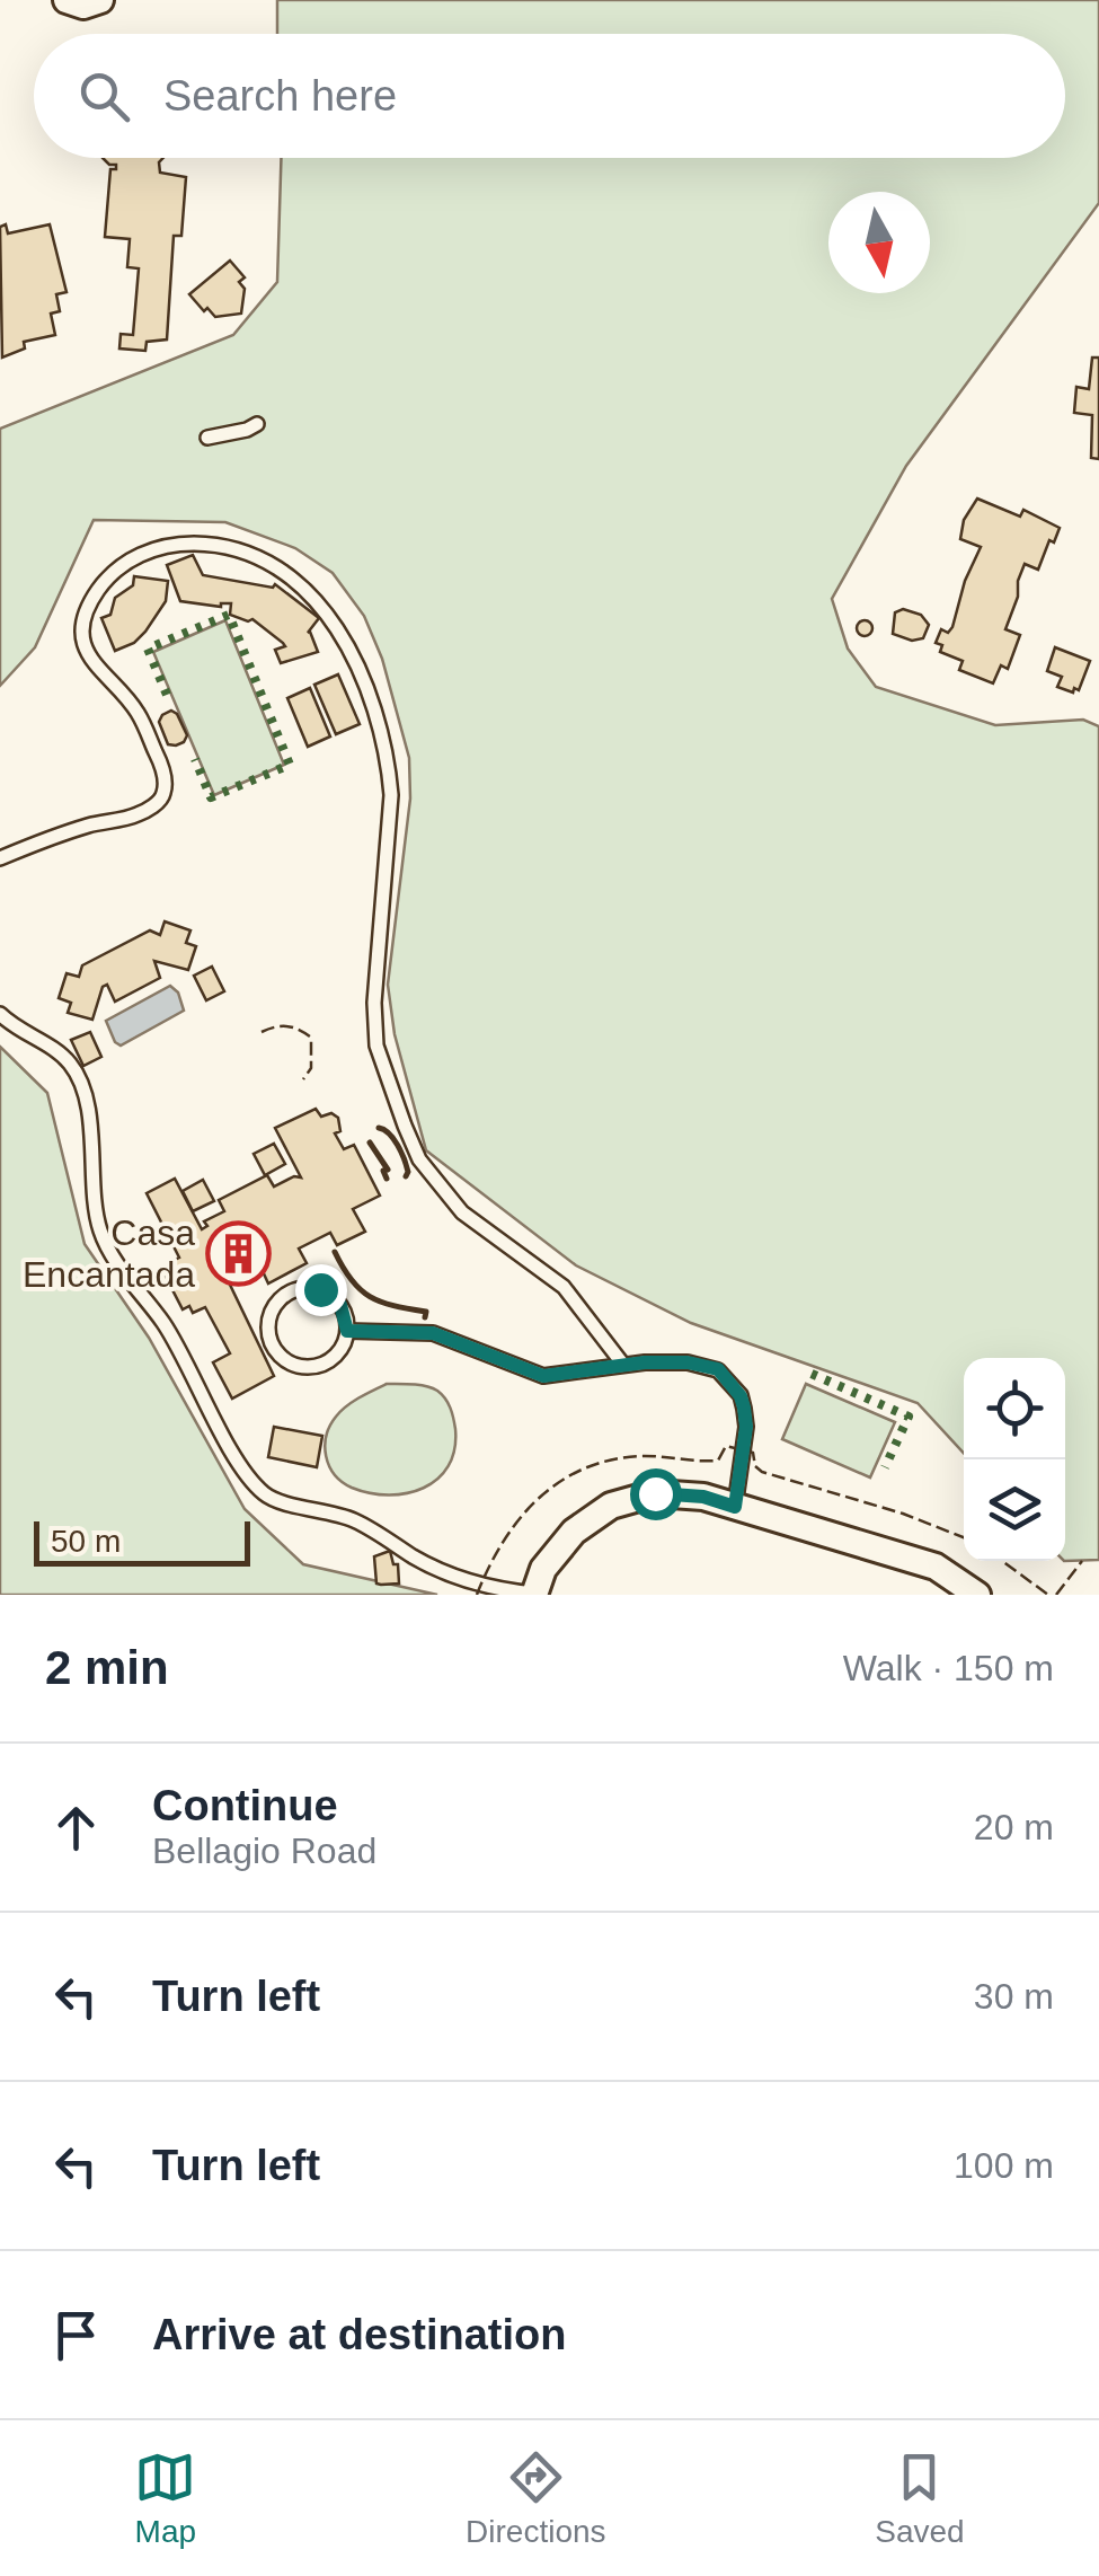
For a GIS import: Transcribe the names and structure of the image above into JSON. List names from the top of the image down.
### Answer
{
  "places": {
    "building": ["Casa Encantada"]
  },
  "scale_bar": "50 m",
  "north": "bottom",
  "page": {
    "search": "Search here",
    "scale": "50 m",
    "heading": ["2 min", "Walk · 150 m"],
    "list": [
      ["Continue", "Bellagio Road", "20 m"],
      ["Turn left", "30 m"],
      ["Turn left", "100 m"],
      "Arrive at destination"
    ],
    "nav": ["Map", "Directions", "Saved"]
  }
}
